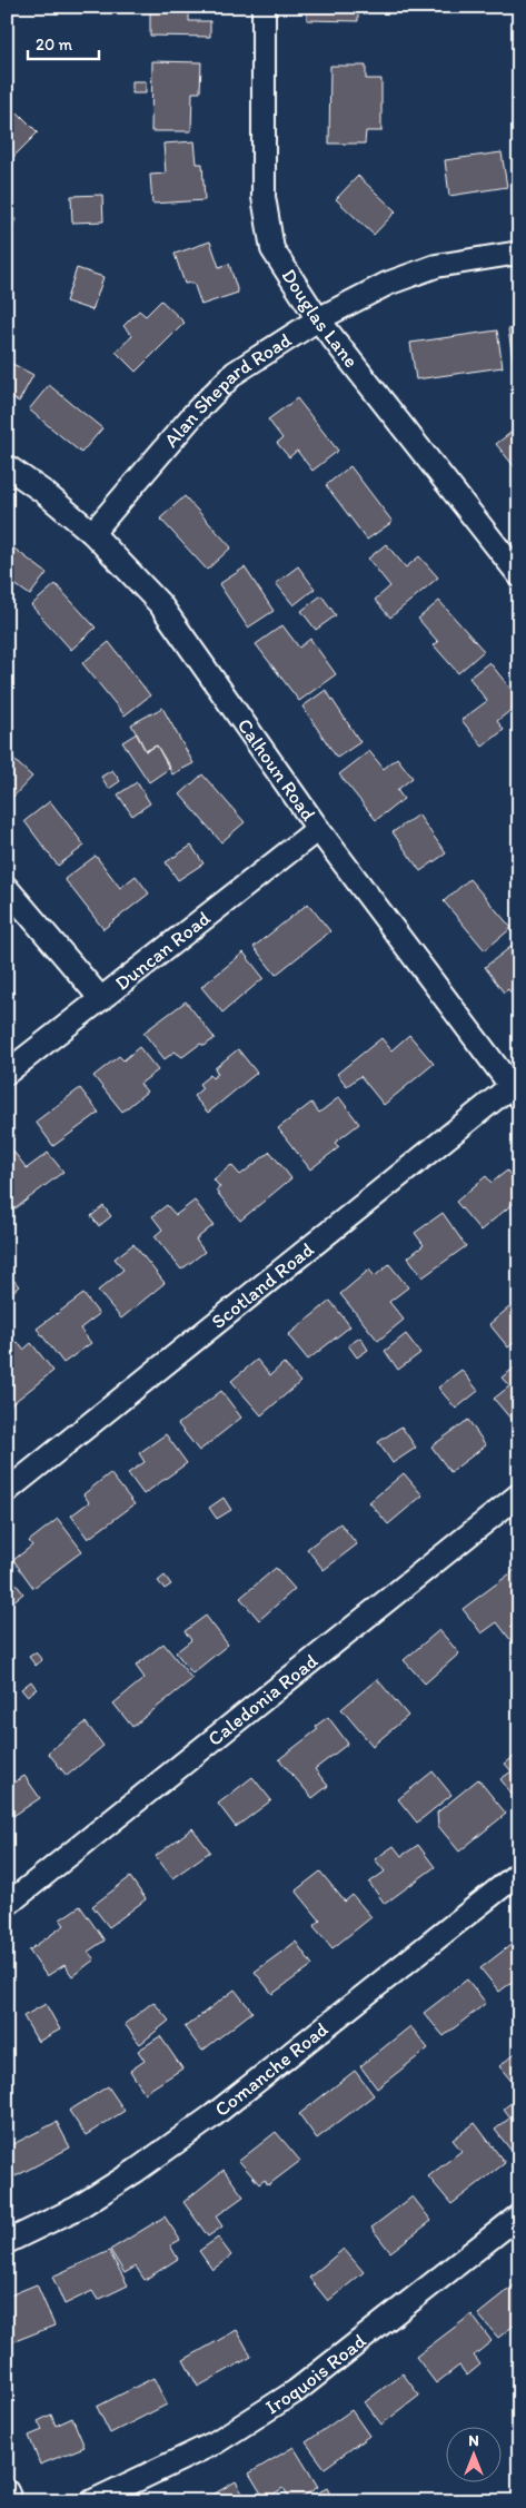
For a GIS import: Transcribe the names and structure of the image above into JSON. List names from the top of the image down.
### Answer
{
  "streets": {
    "street": [
      "Douglas Lane",
      "Alan Shepard Road",
      "Calhoun Road",
      "Duncan Road",
      "Scotland Road",
      "Caledonia Road",
      "Comanche Road",
      "Iroquois Road"
    ]
  },
  "crossings": [
    ["Douglas Lane", "Alan Shepard Road"],
    ["Alan Shepard Road", "Calhoun Road"],
    ["Calhoun Road", "Duncan Road"],
    ["Calhoun Road", "Scotland Road"]
  ],
  "scale_bar": "20 m",
  "north": "top"
}
